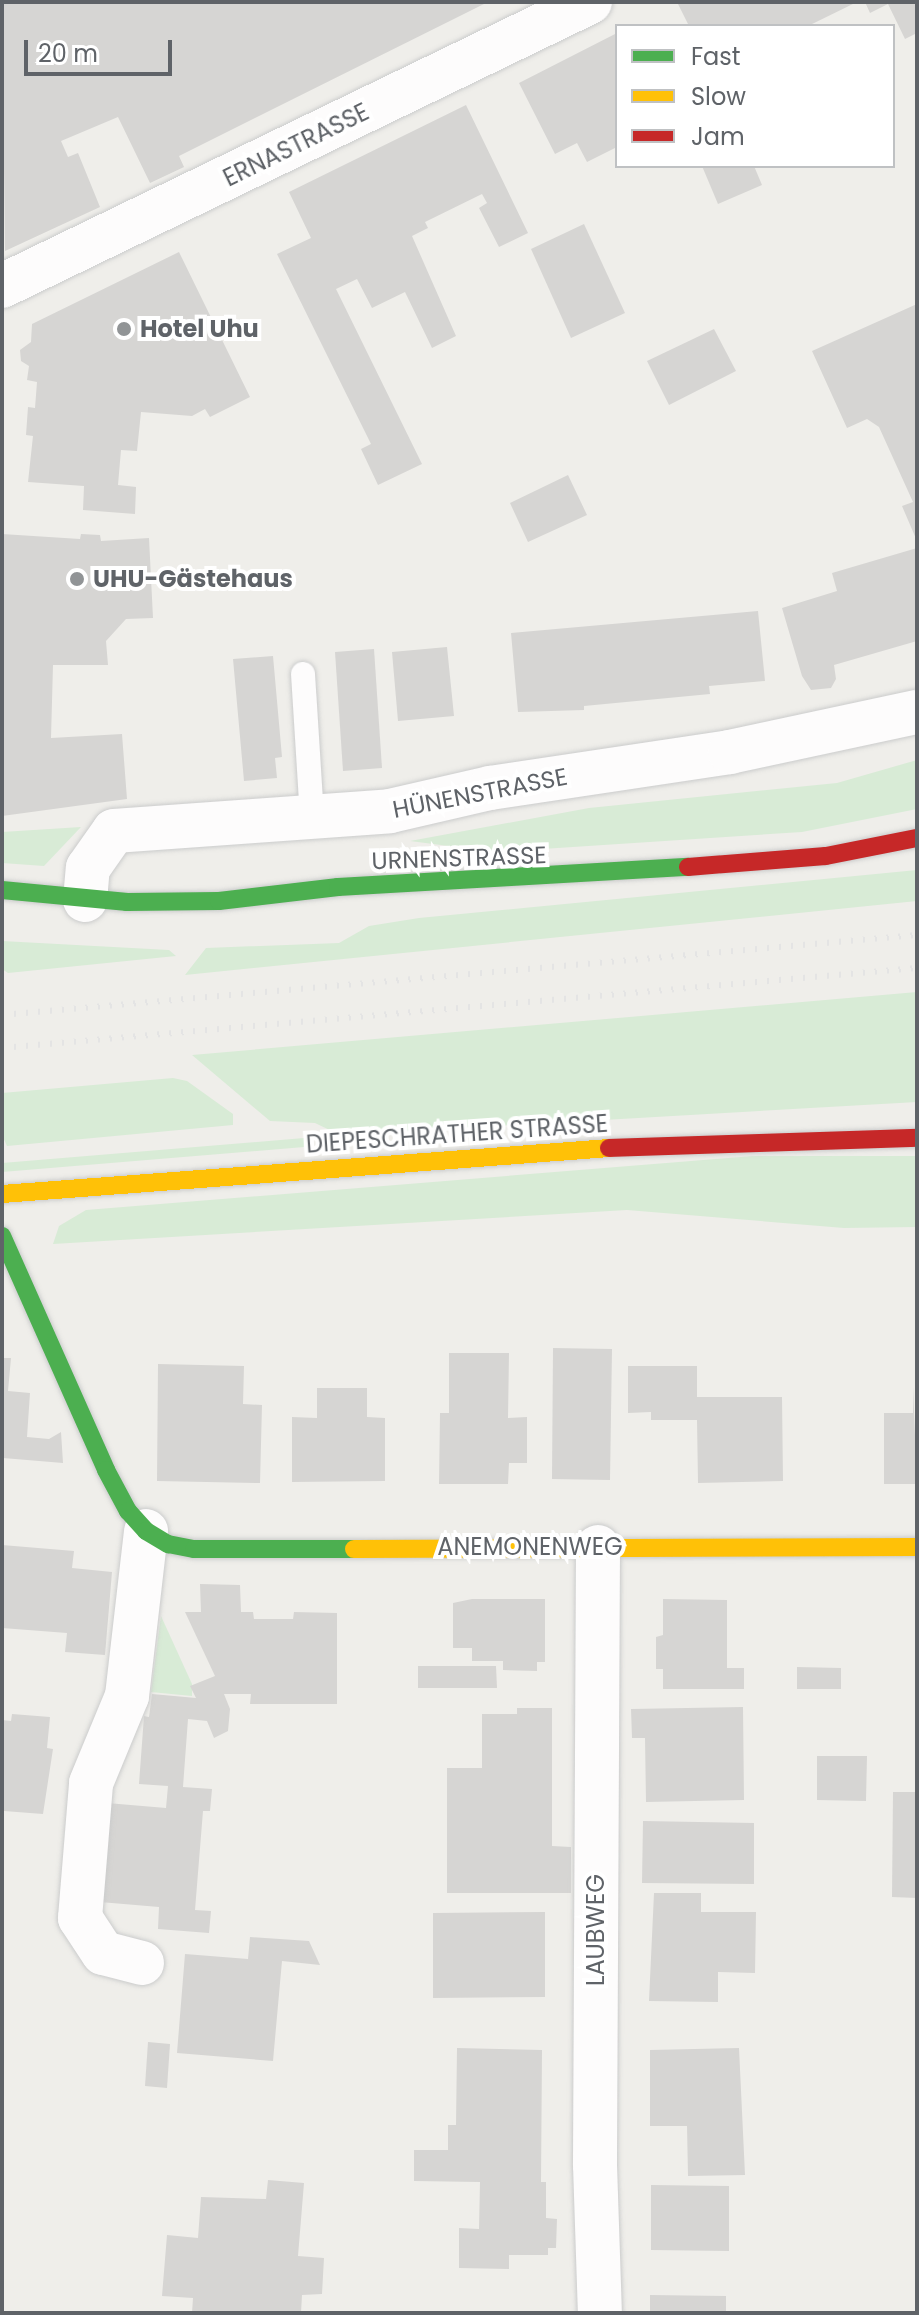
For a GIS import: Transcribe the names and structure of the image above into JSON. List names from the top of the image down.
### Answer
{
  "streets": {
    "street": [
      "ERNASTRASSE",
      "HÜNENSTRASSE",
      "URNENSTRASSE",
      "DIEPESCHRATHER STRASSE",
      "ANEMONENWEG",
      "LAUBWEG"
    ]
  },
  "crossings": [
    ["HÜNENSTRASSE", "URNENSTRASSE"],
    ["ANEMONENWEG", "LAUBWEG"]
  ],
  "places": ["Hotel Uhu", "UHU-Gästehaus"],
  "legend": ["Fast", "Slow", "Jam"],
  "scale_bar": "20 m"
}
